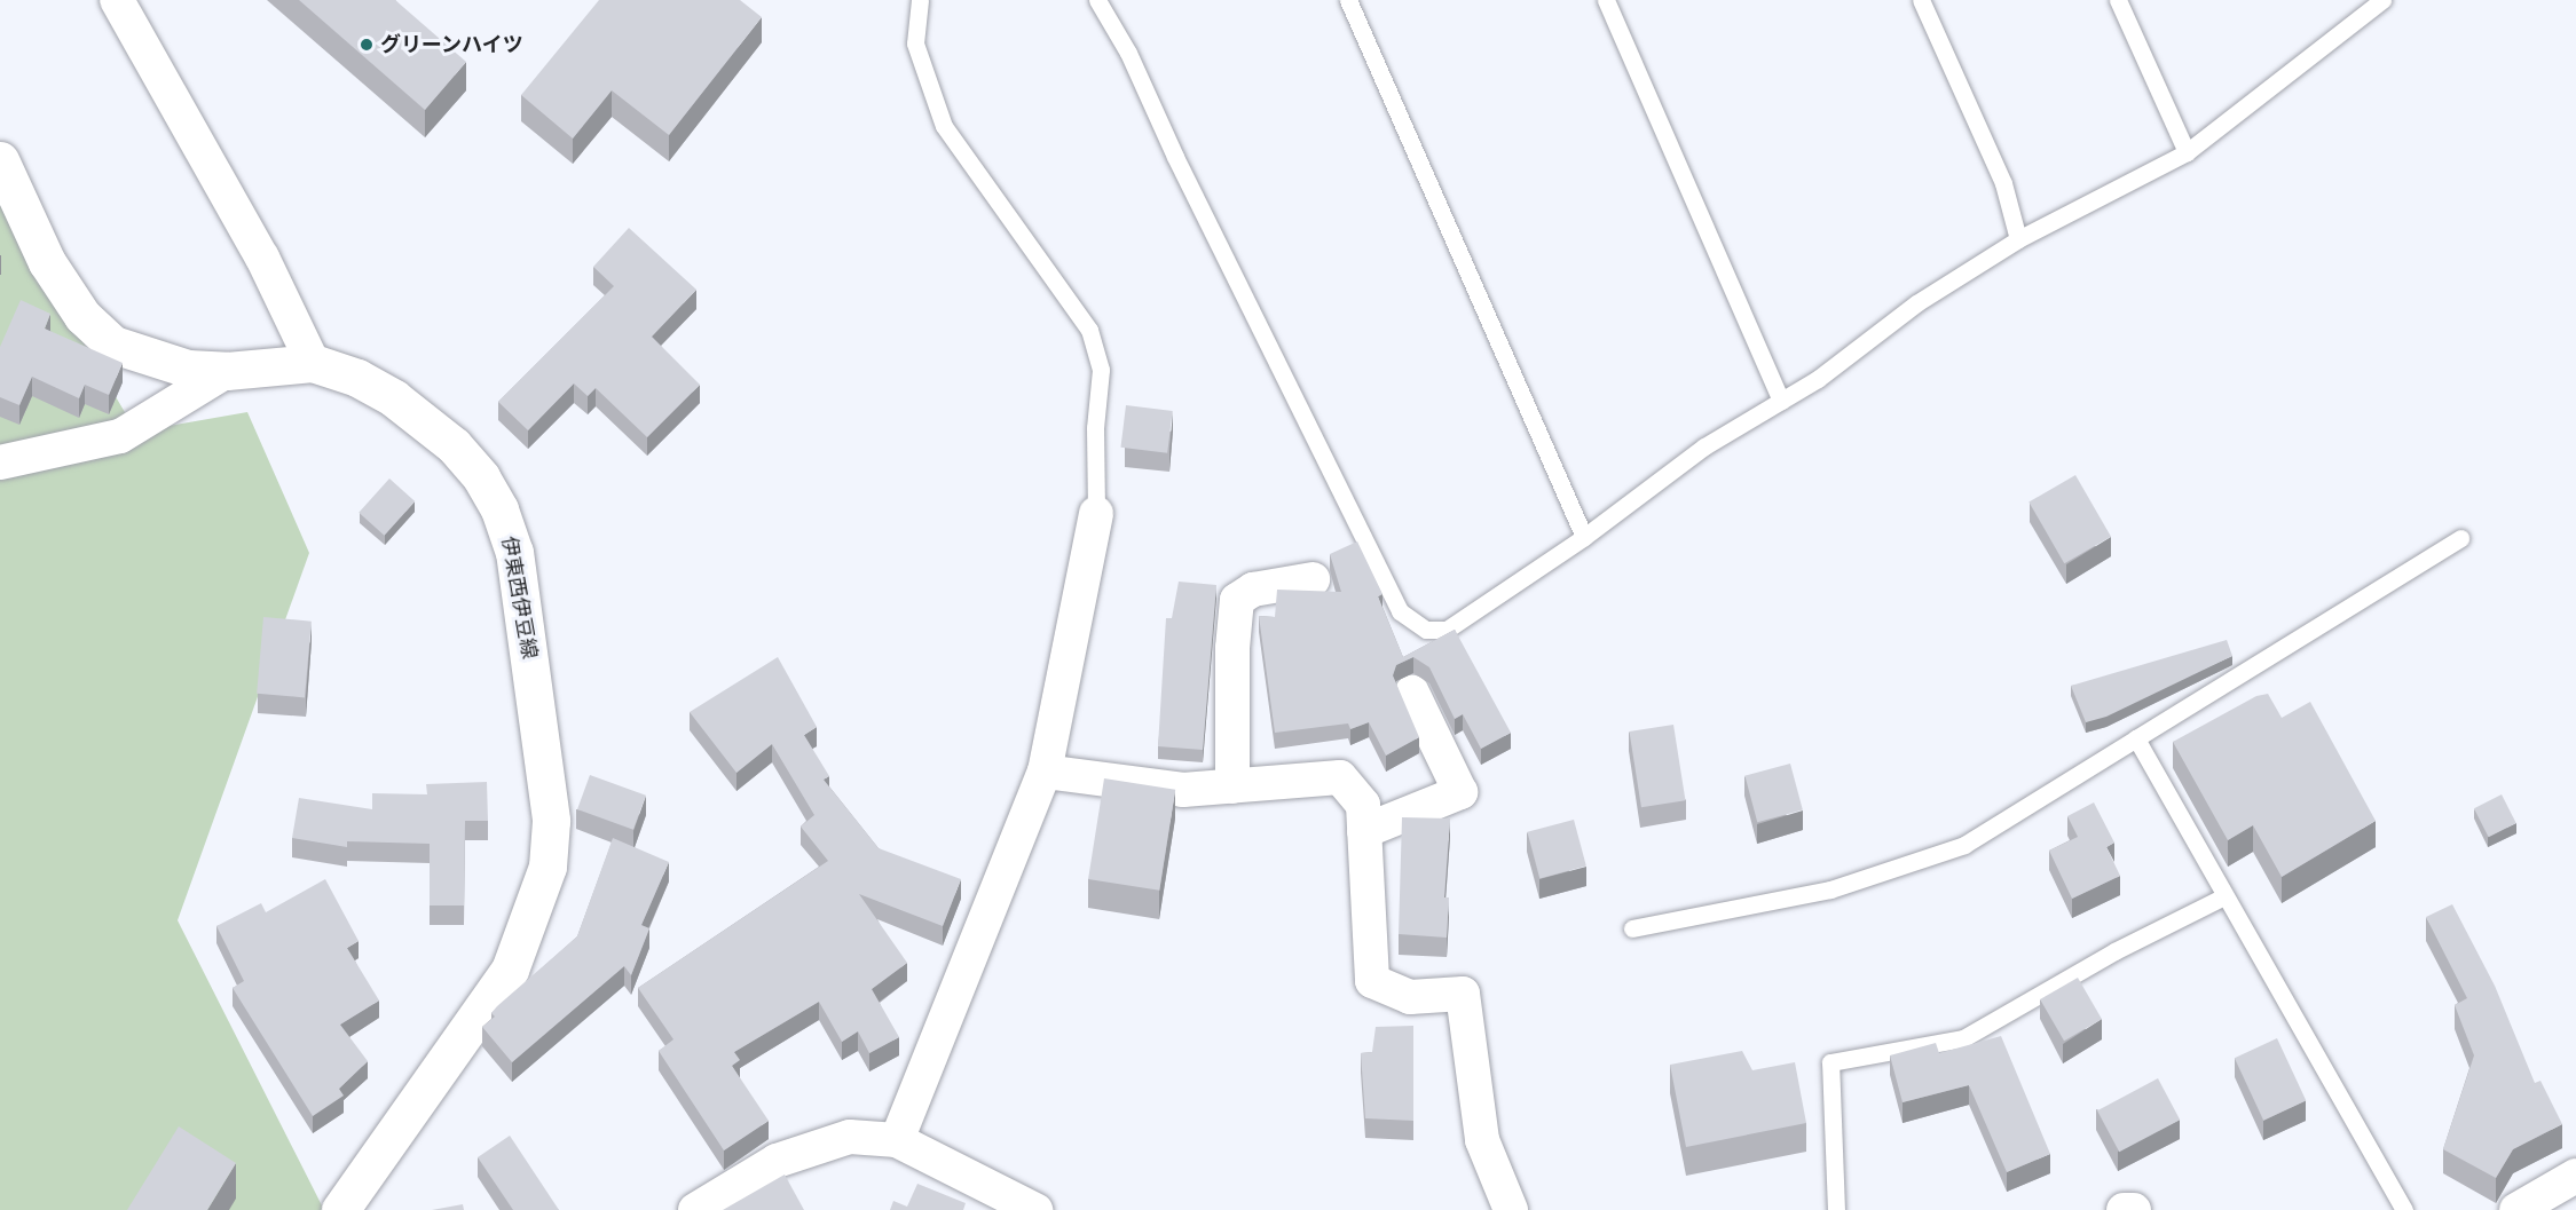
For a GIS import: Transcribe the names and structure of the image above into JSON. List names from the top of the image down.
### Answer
{
  "streets": {
    "main road": ["伊東西伊豆線"]
  },
  "places": ["グリーンハイツ"]
}
